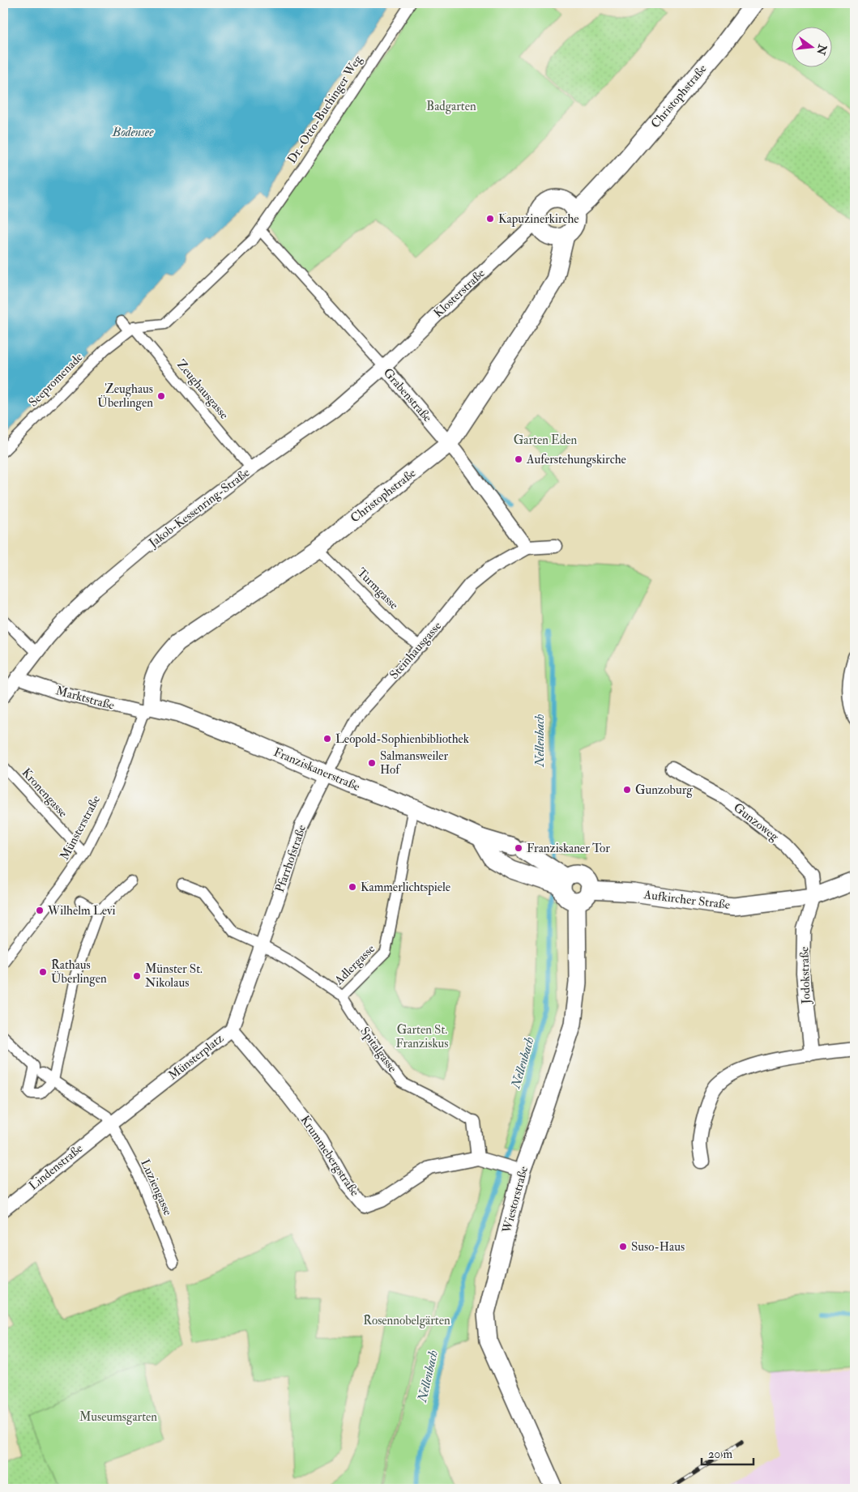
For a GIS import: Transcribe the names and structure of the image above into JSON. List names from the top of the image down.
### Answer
{
  "streets": {
    "street": [
      "Christophstraße",
      "Dr.-Otto-Buchinger Weg",
      "Klosterstraße",
      "Seepromenade",
      "Zeughausgasse",
      "Grabenstraße",
      "Jakob-Kessenring-Straße",
      "Turmgasse",
      "Steinhausgasse",
      "Marktstraße",
      "Franziskanerstraße",
      "Kronengasse",
      "Gunzoweg",
      "Münsterstraße",
      "Pfarrhofstraße",
      "Aufkircher Straße",
      "Adlergasse",
      "Jodokstraße",
      "Spitalgasse",
      "Münsterplatz",
      "Krummebergstraße",
      "Lindenstraße",
      "Luziengasse",
      "Wiestorstraße"
    ]
  },
  "crossings": [
    ["Christophstraße", "Klosterstraße"],
    ["Christophstraße", "Grabenstraße"],
    ["Christophstraße", "Turmgasse"],
    ["Christophstraße", "Marktstraße"],
    ["Christophstraße", "Franziskanerstraße"],
    ["Christophstraße", "Münsterstraße"],
    ["Dr.-Otto-Buchinger Weg", "Grabenstraße"],
    ["Klosterstraße", "Grabenstraße"],
    ["Klosterstraße", "Jakob-Kessenring-Straße"],
    ["Seepromenade", "Zeughausgasse"],
    ["Zeughausgasse", "Jakob-Kessenring-Straße"],
    ["Grabenstraße", "Jakob-Kessenring-Straße"],
    ["Grabenstraße", "Steinhausgasse"],
    ["Jakob-Kessenring-Straße", "Marktstraße"],
    ["Turmgasse", "Steinhausgasse"],
    ["Steinhausgasse", "Franziskanerstraße"],
    ["Steinhausgasse", "Pfarrhofstraße"],
    ["Marktstraße", "Franziskanerstraße"],
    ["Marktstraße", "Münsterstraße"],
    ["Franziskanerstraße", "Münsterstraße"],
    ["Franziskanerstraße", "Pfarrhofstraße"],
    ["Franziskanerstraße", "Aufkircher Straße"],
    ["Franziskanerstraße", "Adlergasse"],
    ["Franziskanerstraße", "Wiestorstraße"],
    ["Kronengasse", "Münsterstraße"],
    ["Gunzoweg", "Aufkircher Straße"],
    ["Gunzoweg", "Jodokstraße"],
    ["Pfarrhofstraße", "Spitalgasse"],
    ["Pfarrhofstraße", "Münsterplatz"],
    ["Aufkircher Straße", "Jodokstraße"],
    ["Aufkircher Straße", "Wiestorstraße"],
    ["Adlergasse", "Spitalgasse"],
    ["Spitalgasse", "Münsterplatz"],
    ["Spitalgasse", "Krummebergstraße"],
    ["Münsterplatz", "Krummebergstraße"],
    ["Münsterplatz", "Lindenstraße"],
    ["Münsterplatz", "Luziengasse"],
    ["Krummebergstraße", "Wiestorstraße"],
    ["Lindenstraße", "Luziengasse"]
  ],
  "water": ["Bodensee", "Nellenbach"],
  "parks": [
    "Badgarten",
    "Garten Eden",
    "Garten St. Franziskus",
    "Rosennobelgärten",
    "Museumsgarten"
  ],
  "places": [
    "Kapuzinerkirche",
    "Zeughaus Überlingen",
    "Auferstehungskirche",
    "Leopold-Sophienbibliothek",
    "Salmansweiler Hof",
    "Gunzoburg",
    "Franziskaner Tor",
    "Kammerlichtspiele",
    "Wilhelm Levi",
    "Rathaus Überlingen",
    "Münster St. Nikolaus",
    "Suso-Haus"
  ],
  "scale_bar": "20 m",
  "north": "right"
}
